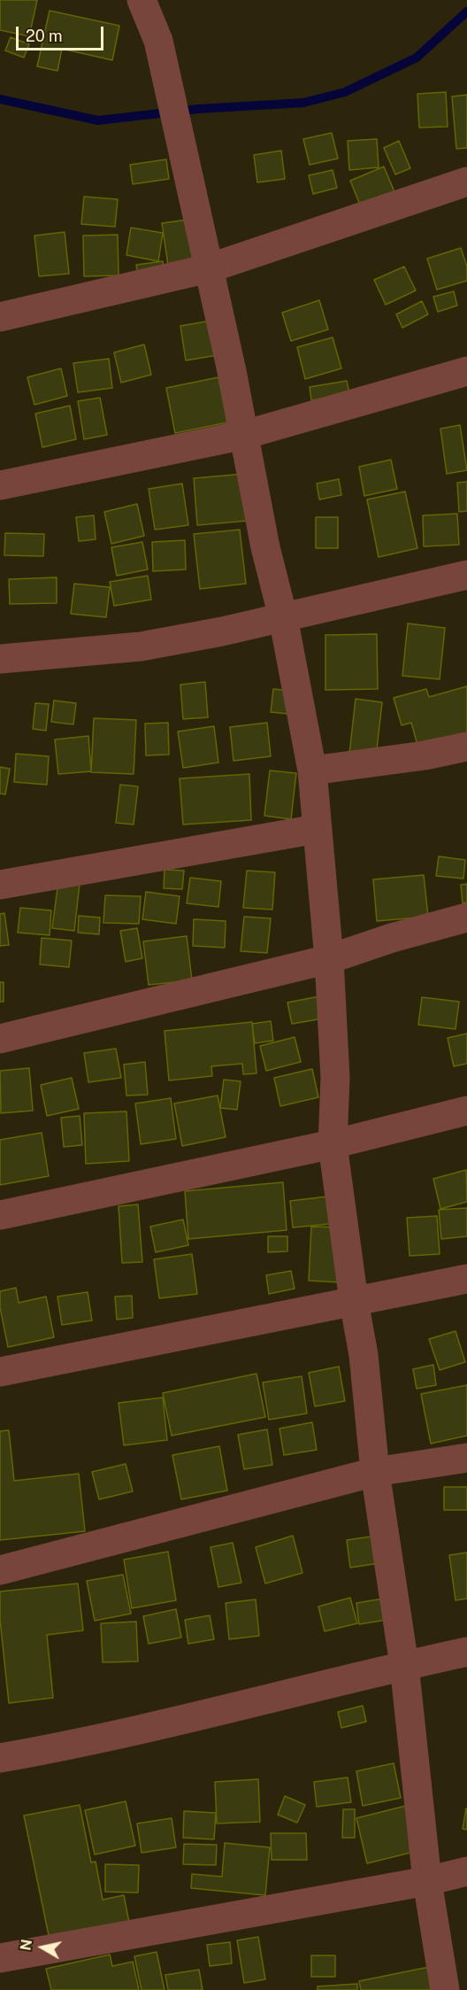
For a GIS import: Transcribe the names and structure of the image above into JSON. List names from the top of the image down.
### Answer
{
  "scale_bar": "20 m",
  "north": "left"
}
